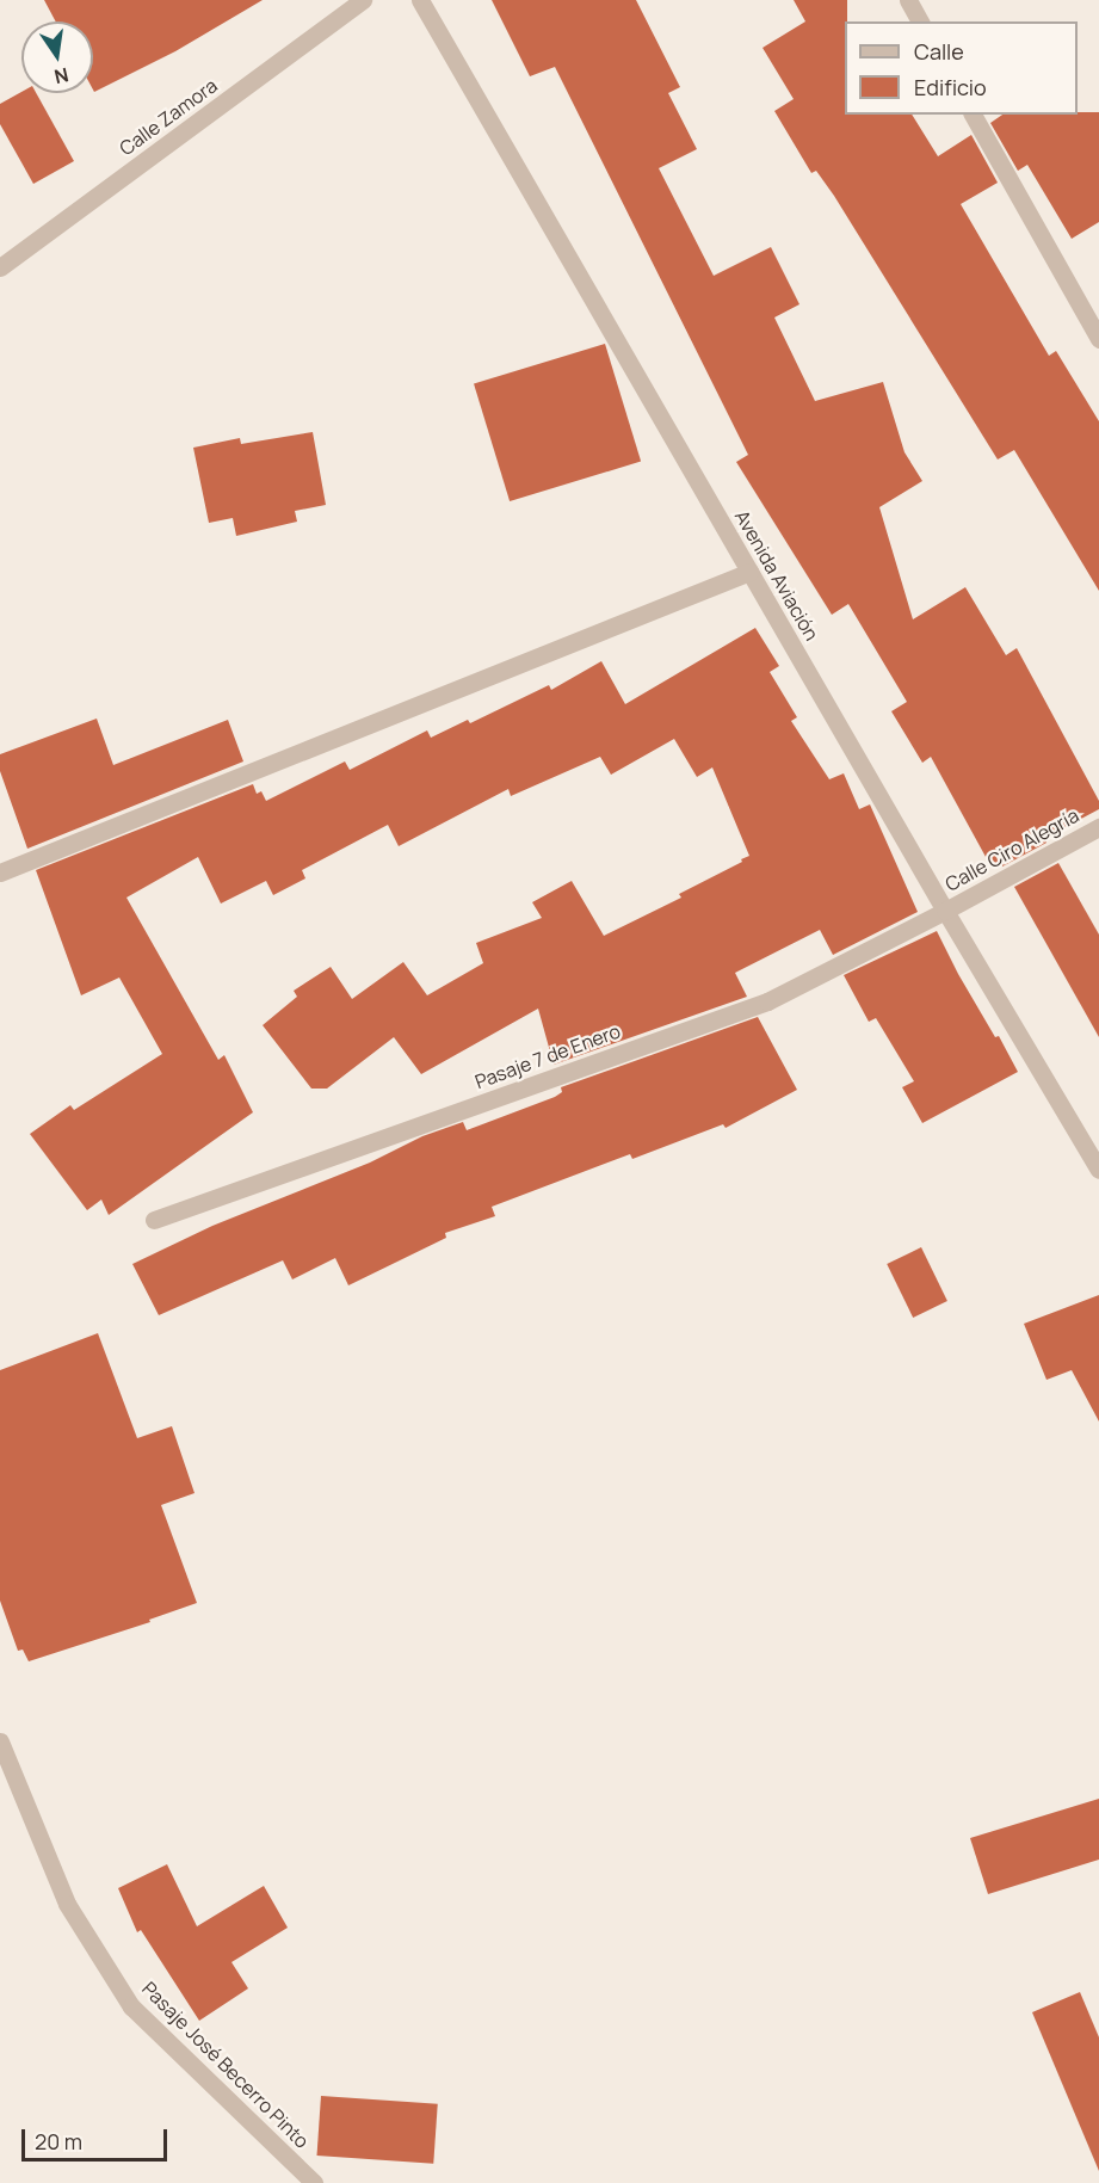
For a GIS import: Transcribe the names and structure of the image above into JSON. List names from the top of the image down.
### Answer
{
  "streets": {
    "street": [
      "Calle Zamora",
      "Avenida Aviación",
      "Calle Ciro Alegría",
      "Pasaje 7 de Enero",
      "Pasaje José Becerro Pinto"
    ]
  },
  "crossings": [
    ["Avenida Aviación", "Calle Ciro Alegría"],
    ["Avenida Aviación", "Pasaje 7 de Enero"],
    ["Calle Ciro Alegría", "Pasaje 7 de Enero"]
  ],
  "legend": ["Calle", "Edificio"],
  "scale_bar": "20 m",
  "north": "bottom"
}
